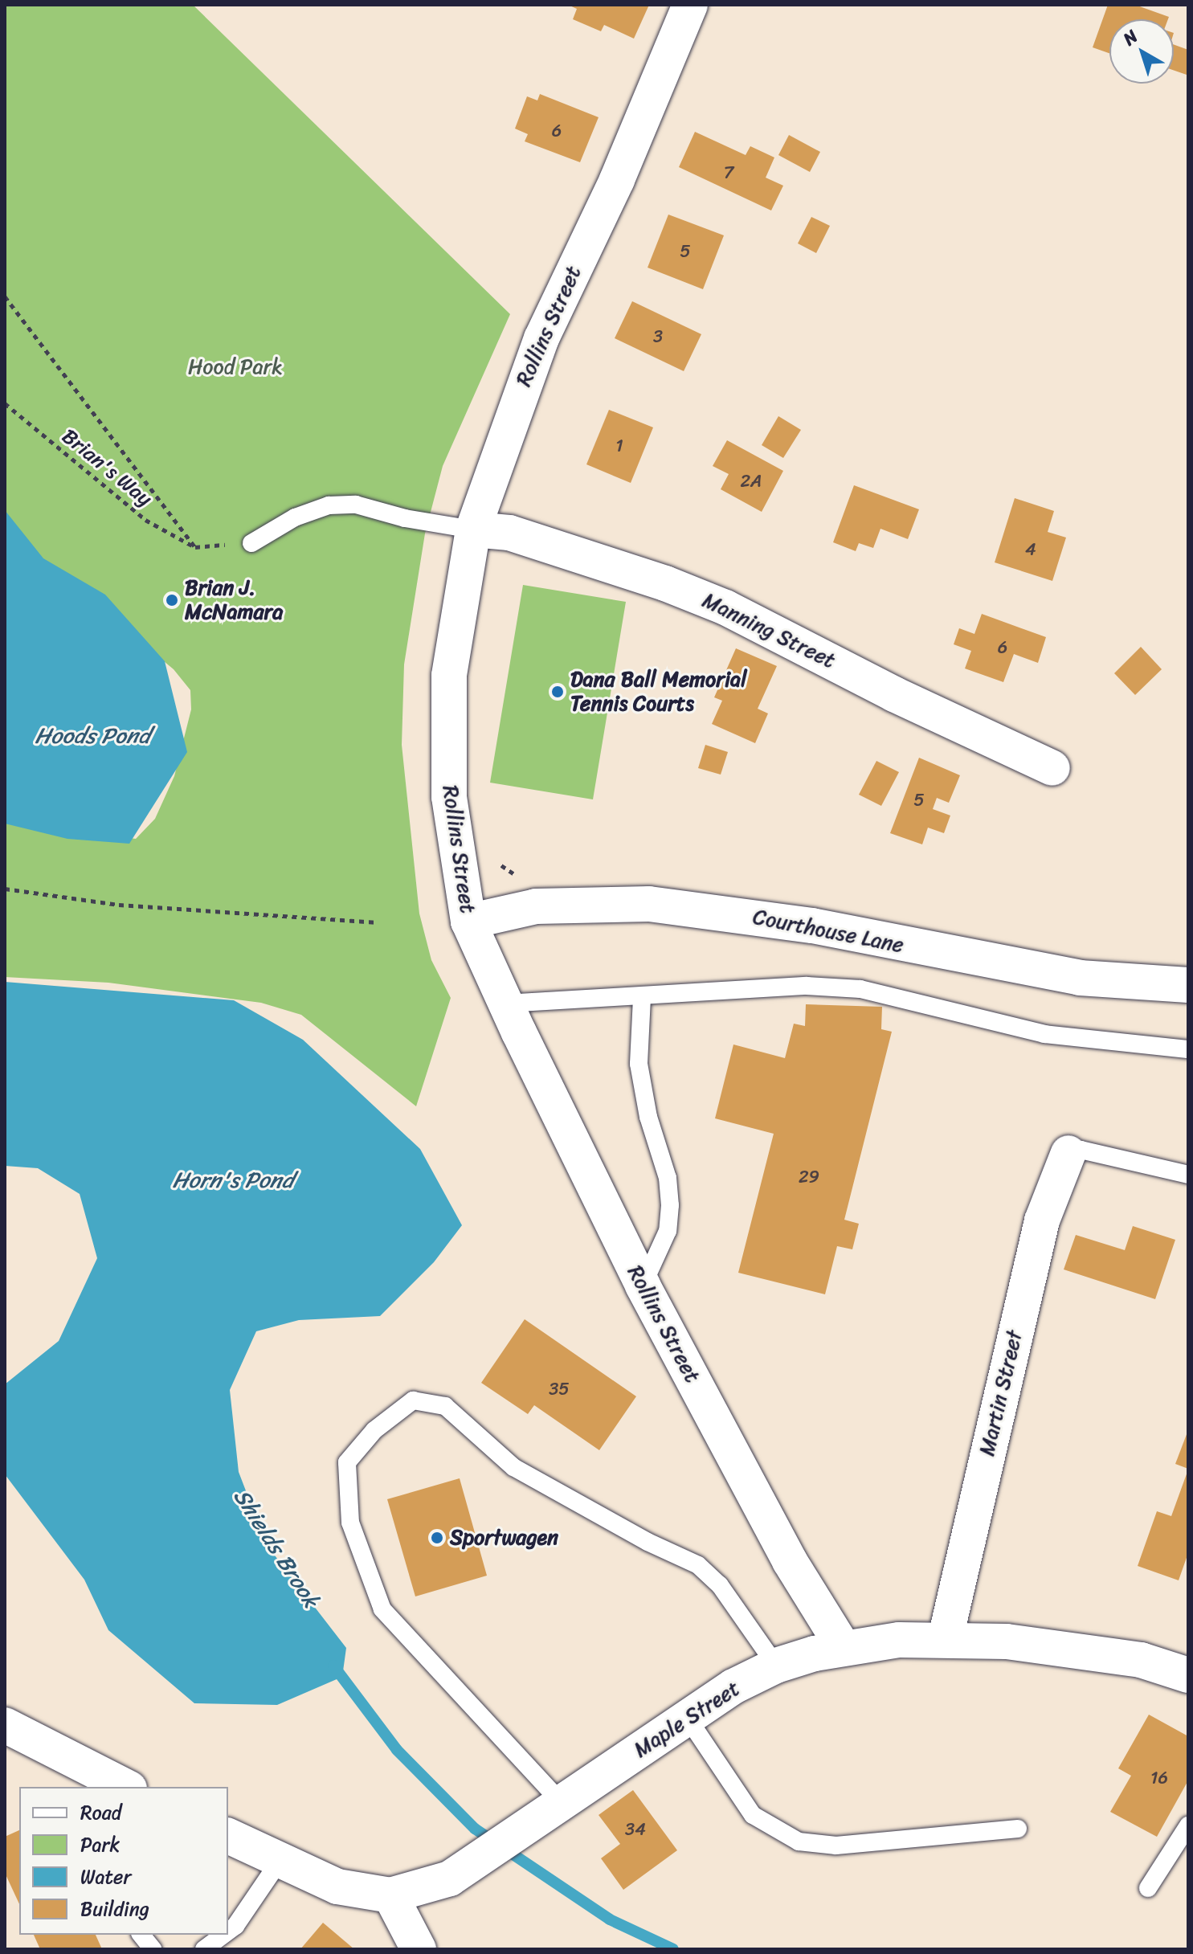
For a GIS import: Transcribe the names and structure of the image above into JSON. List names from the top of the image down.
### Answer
{
  "streets": {
    "street": [
      "Rollins Street",
      "Manning Street",
      "Courthouse Lane",
      "Martin Street",
      "Maple Street"
    ],
    "path": ["Brian's Way"]
  },
  "crossings": [
    ["Rollins Street", "Manning Street"],
    ["Rollins Street", "Courthouse Lane"],
    ["Rollins Street", "Maple Street"],
    ["Martin Street", "Maple Street"]
  ],
  "water": ["Hoods Pond", "Horn's Pond", "Shields Brook"],
  "parks": ["Hood Park"],
  "places": ["Brian J. McNamara", "Dana Ball Memorial Tennis Courts", "Sportwagen"],
  "house_numbers": [
    "6",
    "7",
    "5",
    "3",
    "1",
    "2A",
    "4",
    "6",
    "5",
    "29",
    "35",
    "16",
    "34"
  ],
  "legend": [
    "Road",
    "Park",
    "Water",
    "Building"
  ],
  "north": "top left"
}
